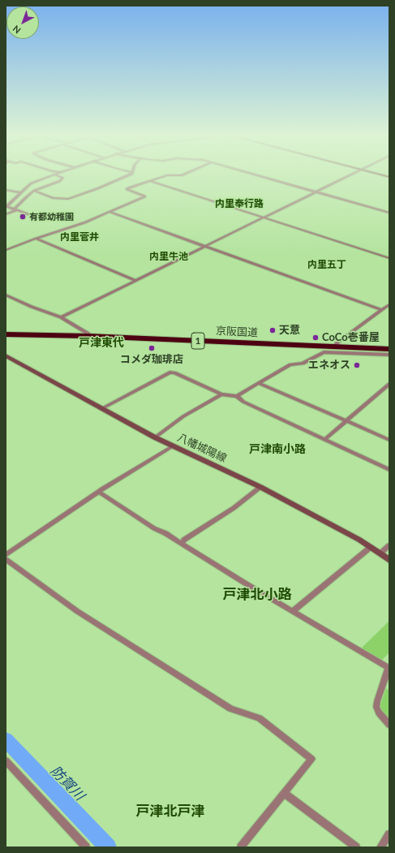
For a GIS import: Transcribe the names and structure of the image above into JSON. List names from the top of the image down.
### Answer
{
  "streets": {
    "highway": ["京阪国道", "1"],
    "main road": ["八幡城陽線"]
  },
  "districts": [
    "内里奉行路",
    "内里菅井",
    "内里牛池",
    "内里五丁",
    "戸津東代",
    "戸津南小路",
    "戸津北小路",
    "戸津北戸津"
  ],
  "water": ["防賀川"],
  "places": [
    "有都幼稚園",
    "天意",
    "CoCo壱番屋",
    "コメダ珈琲店",
    "エネオス"
  ],
  "north": "bottom left"
}
